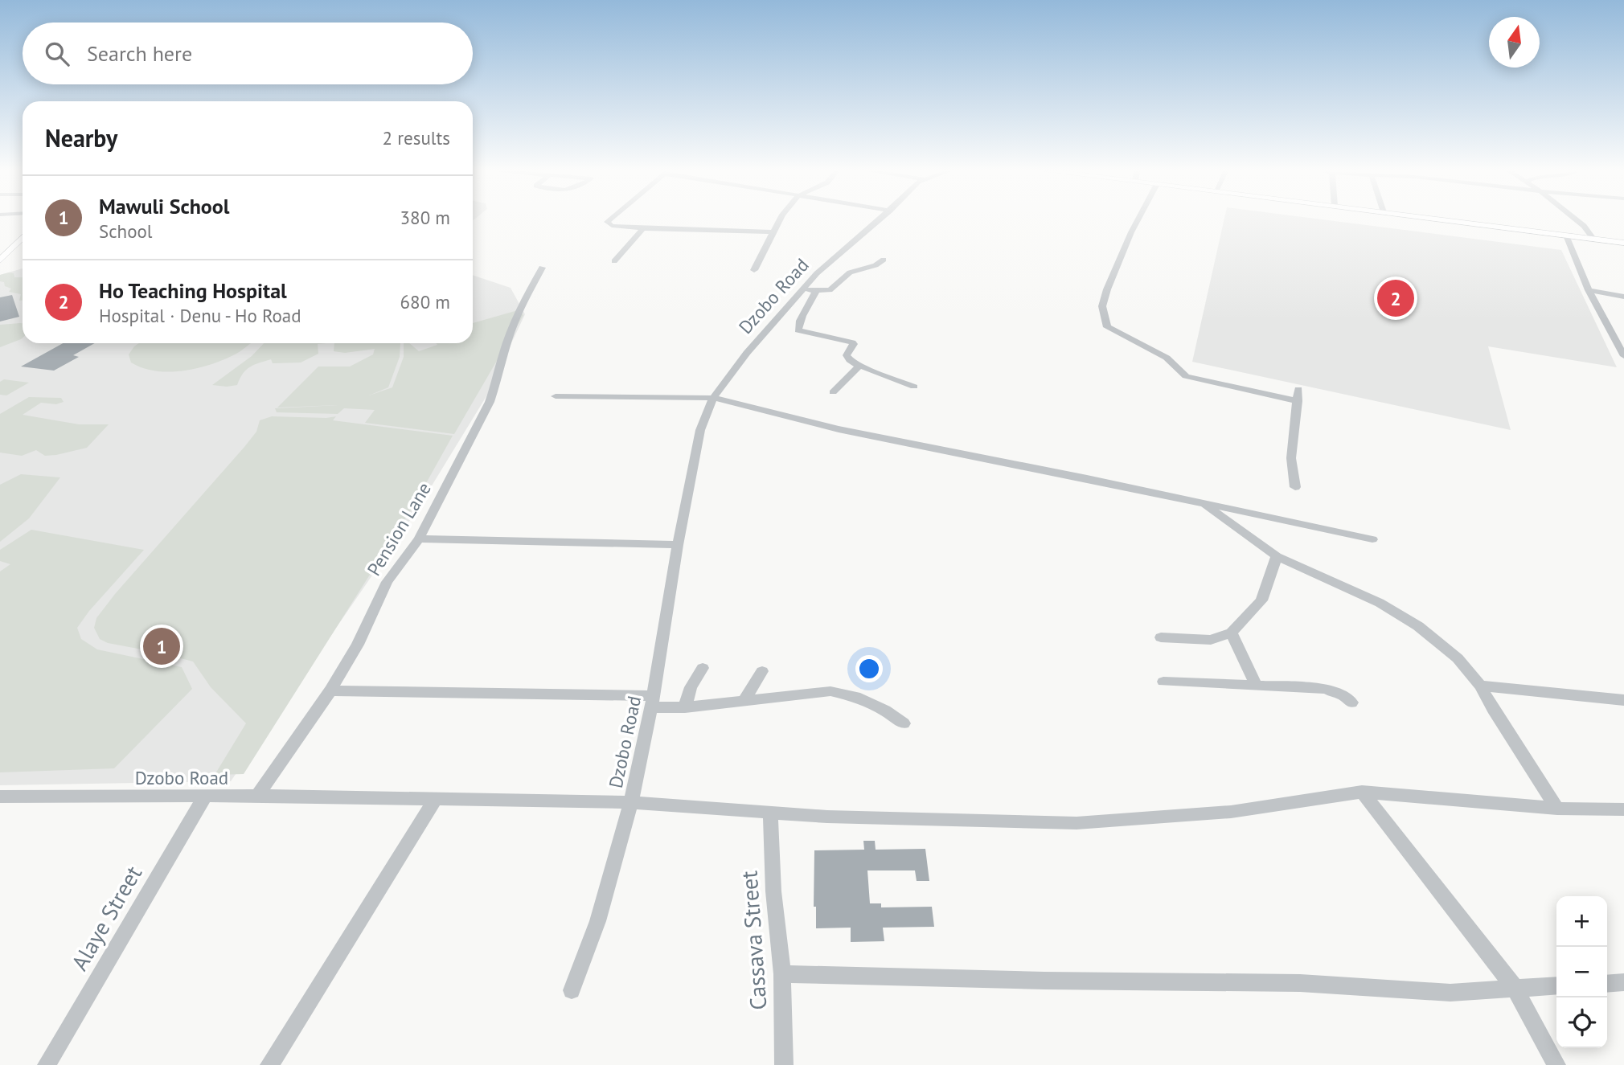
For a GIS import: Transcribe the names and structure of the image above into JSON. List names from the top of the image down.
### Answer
{
  "streets": {
    "street": [
      "Dzobo Road",
      "Pension Lane",
      "Alaye Street",
      "Cassava Street"
    ]
  },
  "crossings": [
    ["Dzobo Road", "Pension Lane"],
    ["Dzobo Road", "Alaye Street"]
  ],
  "north": "top",
  "page": {
    "search": "Search here",
    "heading": ["Nearby", "2 results"],
    "list": [
      {
        "mark": "1",
        "name": "Mawuli School",
        "note": "School",
        "value": "380 m"
      },
      {
        "mark": "2",
        "name": "Ho Teaching Hospital",
        "note": "Hospital · Denu - Ho Road",
        "value": "680 m"
      }
    ],
    "pins": ["2", "1"],
    "map_buttons": ["+", "−"]
  }
}
